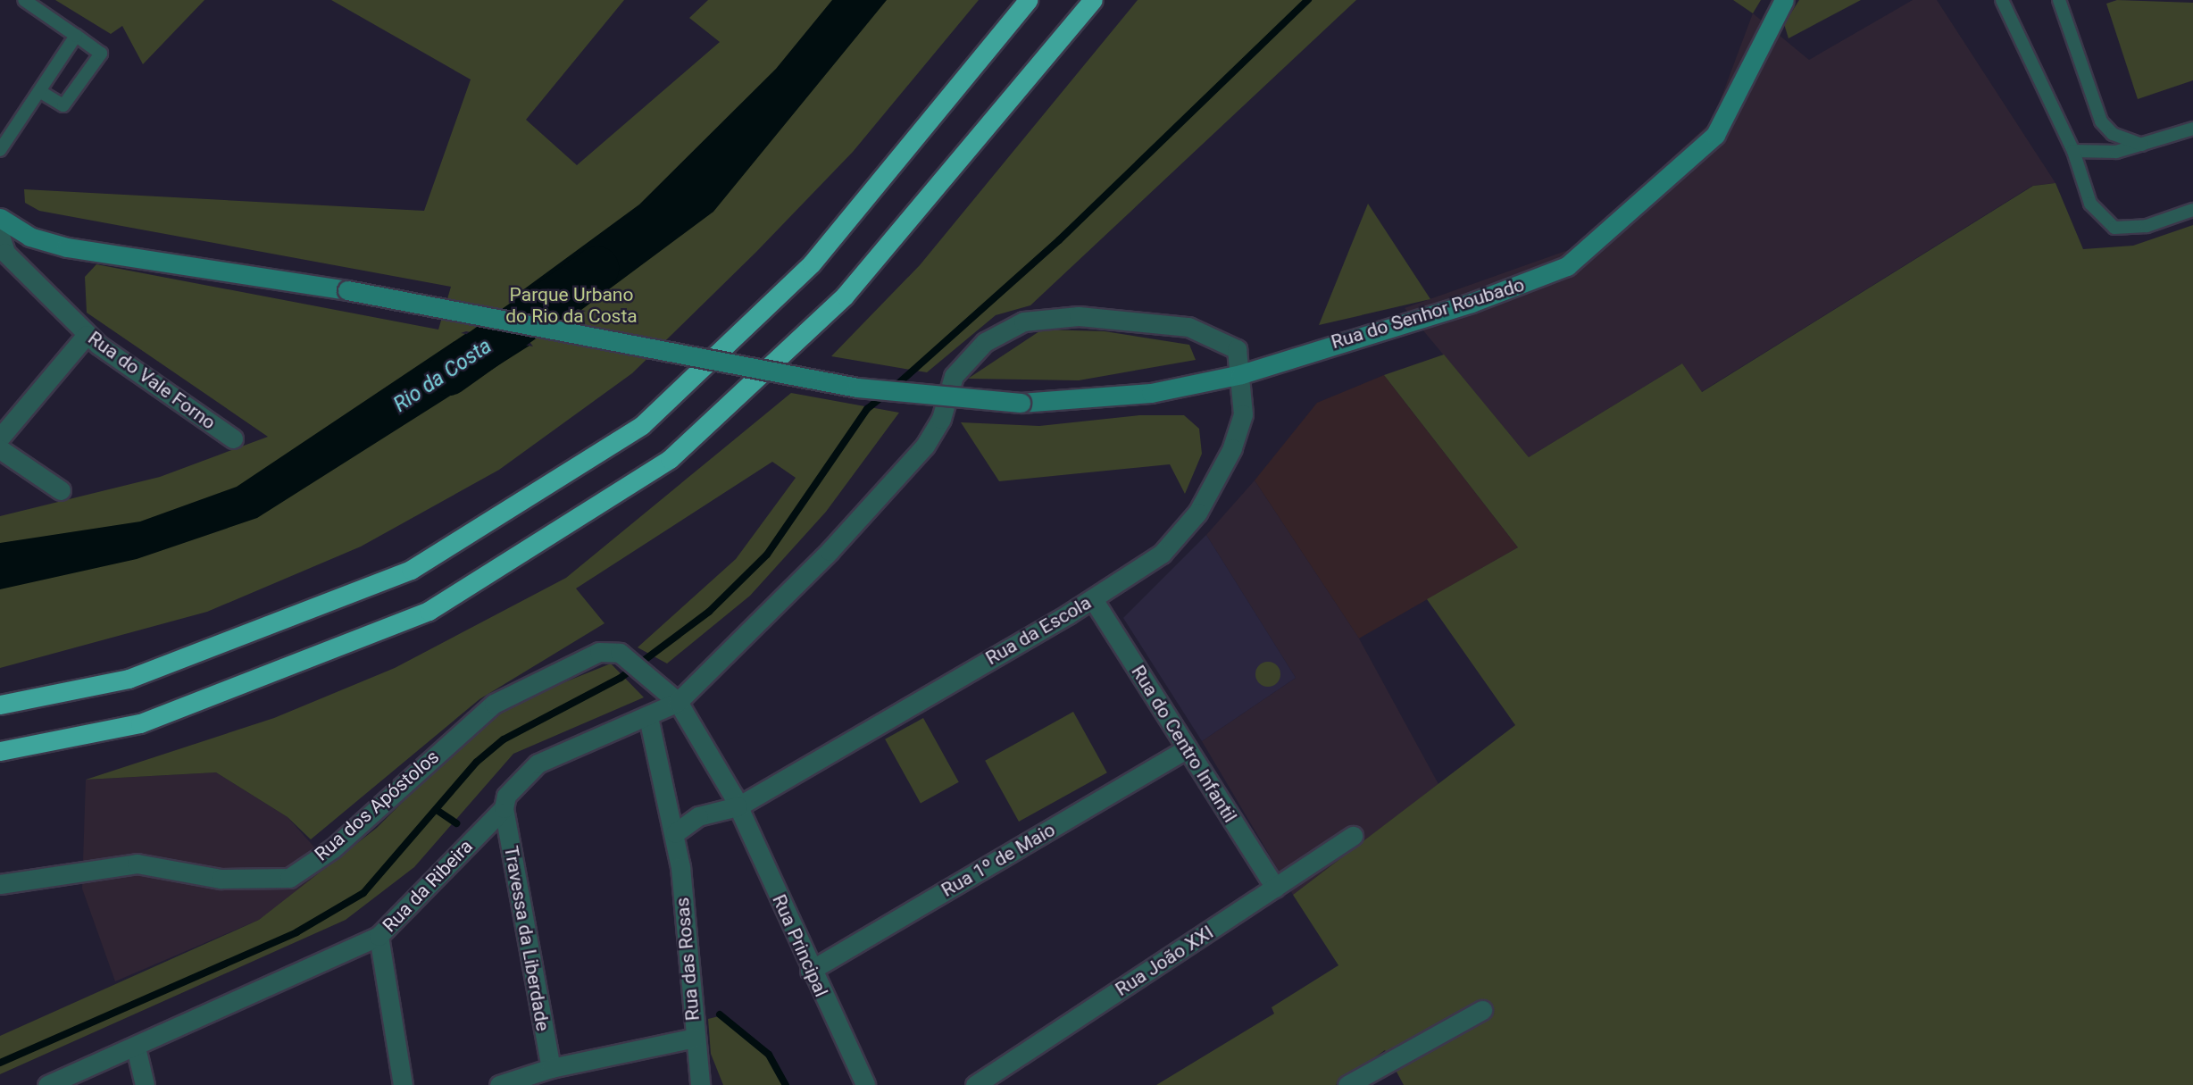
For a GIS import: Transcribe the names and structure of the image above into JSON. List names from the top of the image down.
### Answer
{
  "streets": {
    "street": [
      "Rua do Senhor Roubado",
      "Rua do Vale Forno",
      "Rua da Escola",
      "Rua do Centro Infantil",
      "Rua dos Apóstolos",
      "Rua 1º de Maio",
      "Rua da Ribeira",
      "Travessa da Liberdade",
      "Rua Principal",
      "Rua das Rosas",
      "Rua João XXI"
    ]
  },
  "crossings": [
    ["Rua do Senhor Roubado", "Rua da Escola"],
    ["Rua da Escola", "Rua do Centro Infantil"],
    ["Rua da Escola", "Rua dos Apóstolos"],
    ["Rua da Escola", "Rua da Ribeira"],
    ["Rua da Escola", "Rua Principal"],
    ["Rua da Escola", "Rua das Rosas"],
    ["Rua do Centro Infantil", "Rua 1º de Maio"],
    ["Rua do Centro Infantil", "Rua João XXI"],
    ["Rua dos Apóstolos", "Rua da Ribeira"],
    ["Rua dos Apóstolos", "Rua Principal"],
    ["Rua 1º de Maio", "Rua Principal"],
    ["Rua da Ribeira", "Travessa da Liberdade"],
    ["Rua da Ribeira", "Rua Principal"],
    ["Rua da Ribeira", "Rua das Rosas"]
  ],
  "water": ["Rio da Costa"],
  "parks": ["Parque Urbano do Rio da Costa"]
}
